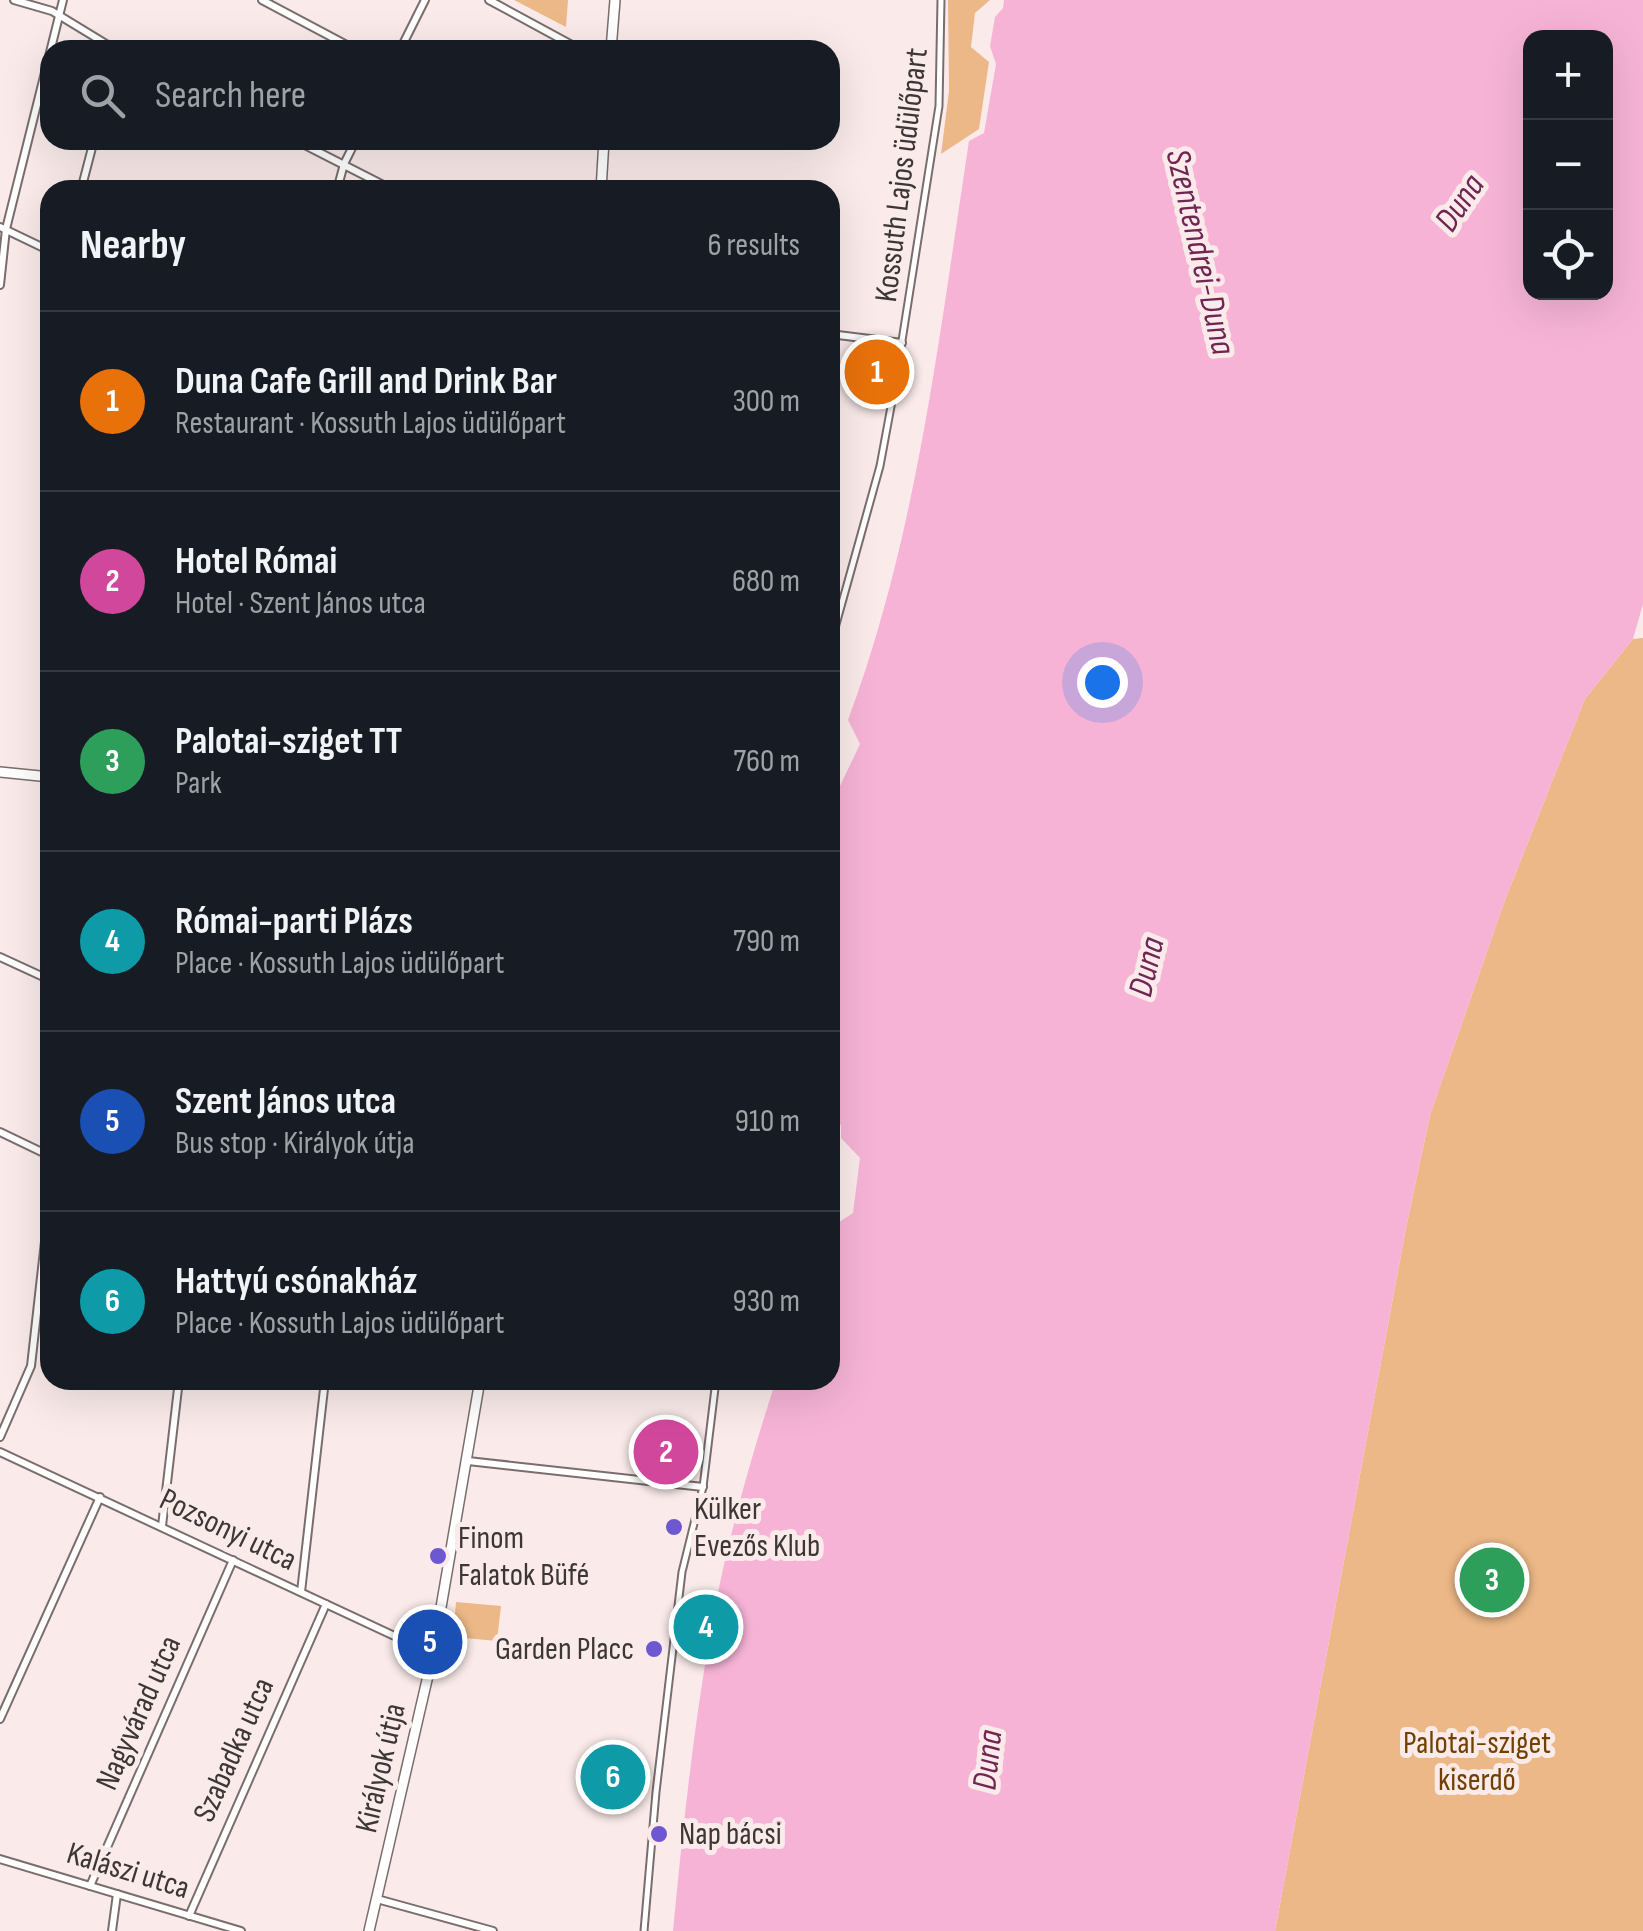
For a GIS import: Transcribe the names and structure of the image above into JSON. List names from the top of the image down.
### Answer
{
  "streets": {
    "street": [
      "Kossuth Lajos üdülőpart",
      "Pozsonyi utca",
      "Nagyvárad utca",
      "Szabadka utca",
      "Királyok útja",
      "Kalászi utca"
    ]
  },
  "crossings": [
    ["Pozsonyi utca", "Nagyvárad utca"],
    ["Pozsonyi utca", "Szabadka utca"],
    ["Pozsonyi utca", "Királyok útja"],
    ["Nagyvárad utca", "Kalászi utca"],
    ["Szabadka utca", "Kalászi utca"]
  ],
  "water": ["Duna", "Szentendrei-Duna"],
  "parks": ["Palotai-sziget kiserdő"],
  "places": [
    "Külker Evezős Klub",
    "Finom Falatok Büfé",
    "Garden Placc",
    "Nap bácsi"
  ],
  "page": {
    "map_buttons": ["+", "−"],
    "search": "Search here",
    "heading": ["Nearby", "6 results"],
    "list": [
      {
        "mark": "1",
        "name": "Duna Cafe Grill and Drink Bar",
        "note": "Restaurant · Kossuth Lajos üdülőpart",
        "value": "300 m"
      },
      {
        "mark": "2",
        "name": "Hotel Római",
        "note": "Hotel · Szent János utca",
        "value": "680 m"
      },
      {
        "mark": "3",
        "name": "Palotai-sziget TT",
        "note": "Park",
        "value": "760 m"
      },
      {
        "mark": "4",
        "name": "Római-parti Plázs",
        "note": "Place · Kossuth Lajos üdülőpart",
        "value": "790 m"
      },
      {
        "mark": "5",
        "name": "Szent János utca",
        "note": "Bus stop · Királyok útja",
        "value": "910 m"
      },
      {
        "mark": "6",
        "name": "Hattyú csónakház",
        "note": "Place · Kossuth Lajos üdülőpart",
        "value": "930 m"
      }
    ],
    "pins": [
      "1",
      "2",
      "3",
      "4",
      "5",
      "6"
    ]
  }
}
